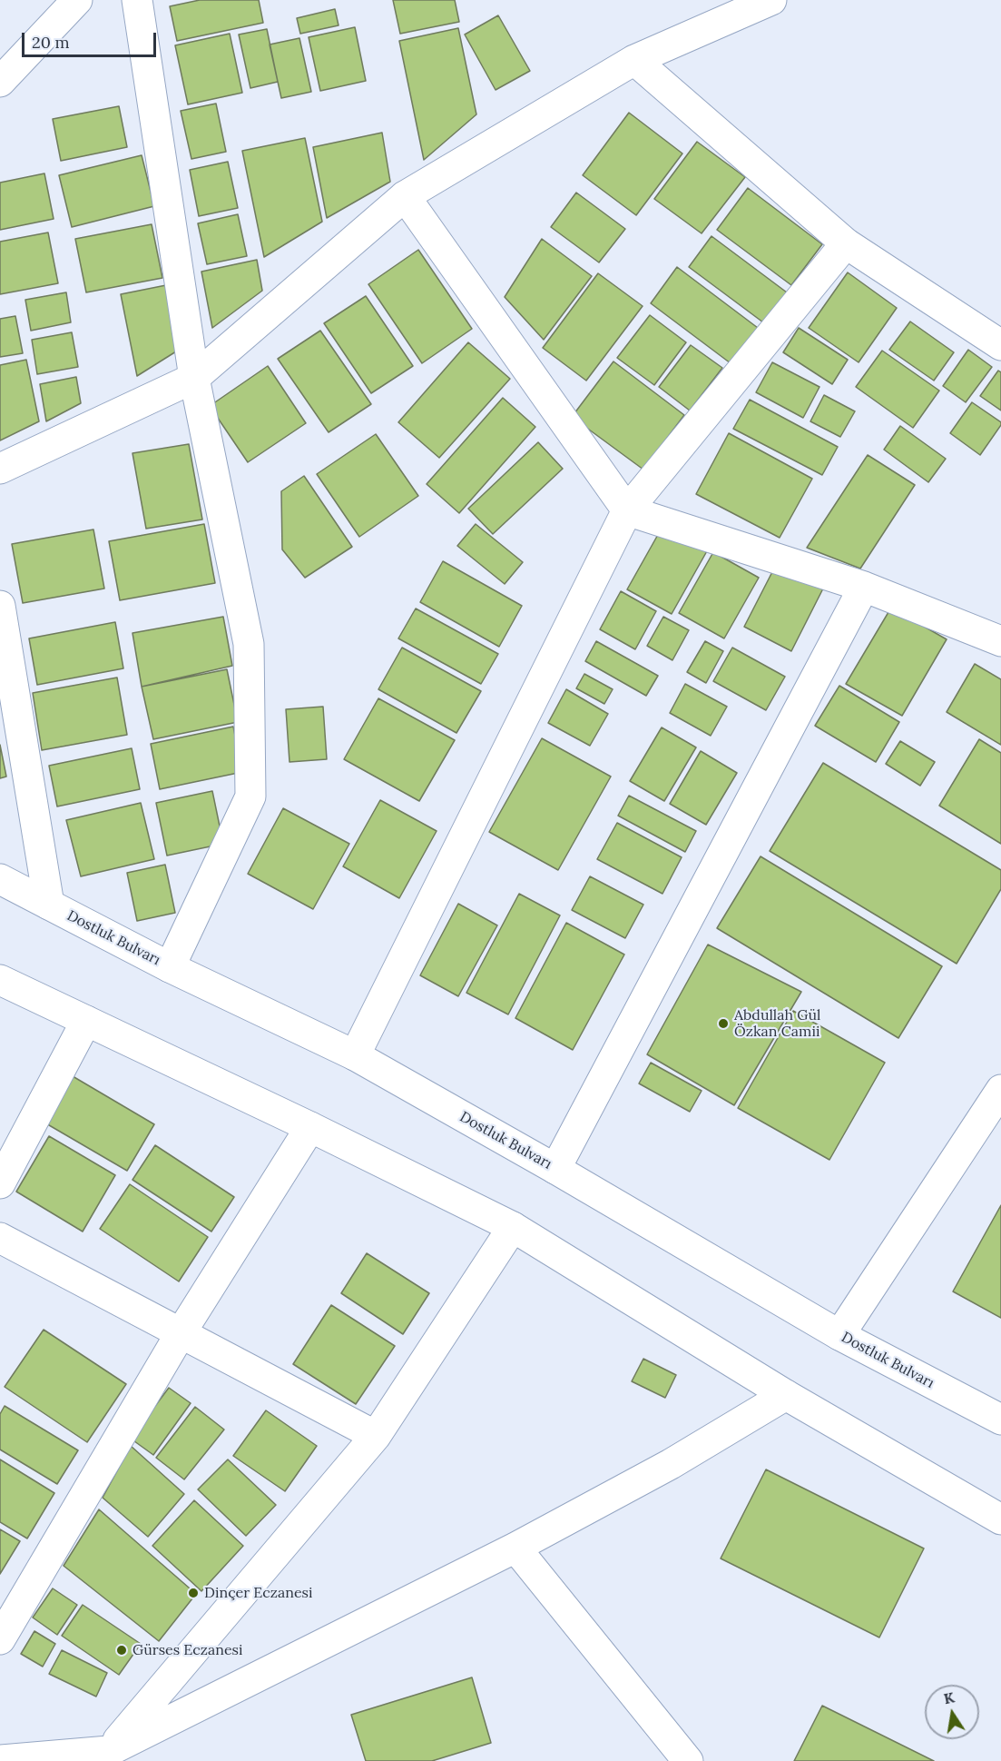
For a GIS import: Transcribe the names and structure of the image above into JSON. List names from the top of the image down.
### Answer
{
  "streets": {
    "street": ["Dostluk Bulvarı"]
  },
  "places": ["Abdullah Gül Özkan Camii", "Dinçer Eczanesi", "Gürses Eczanesi"],
  "scale_bar": "20 m",
  "north": "top"
}
